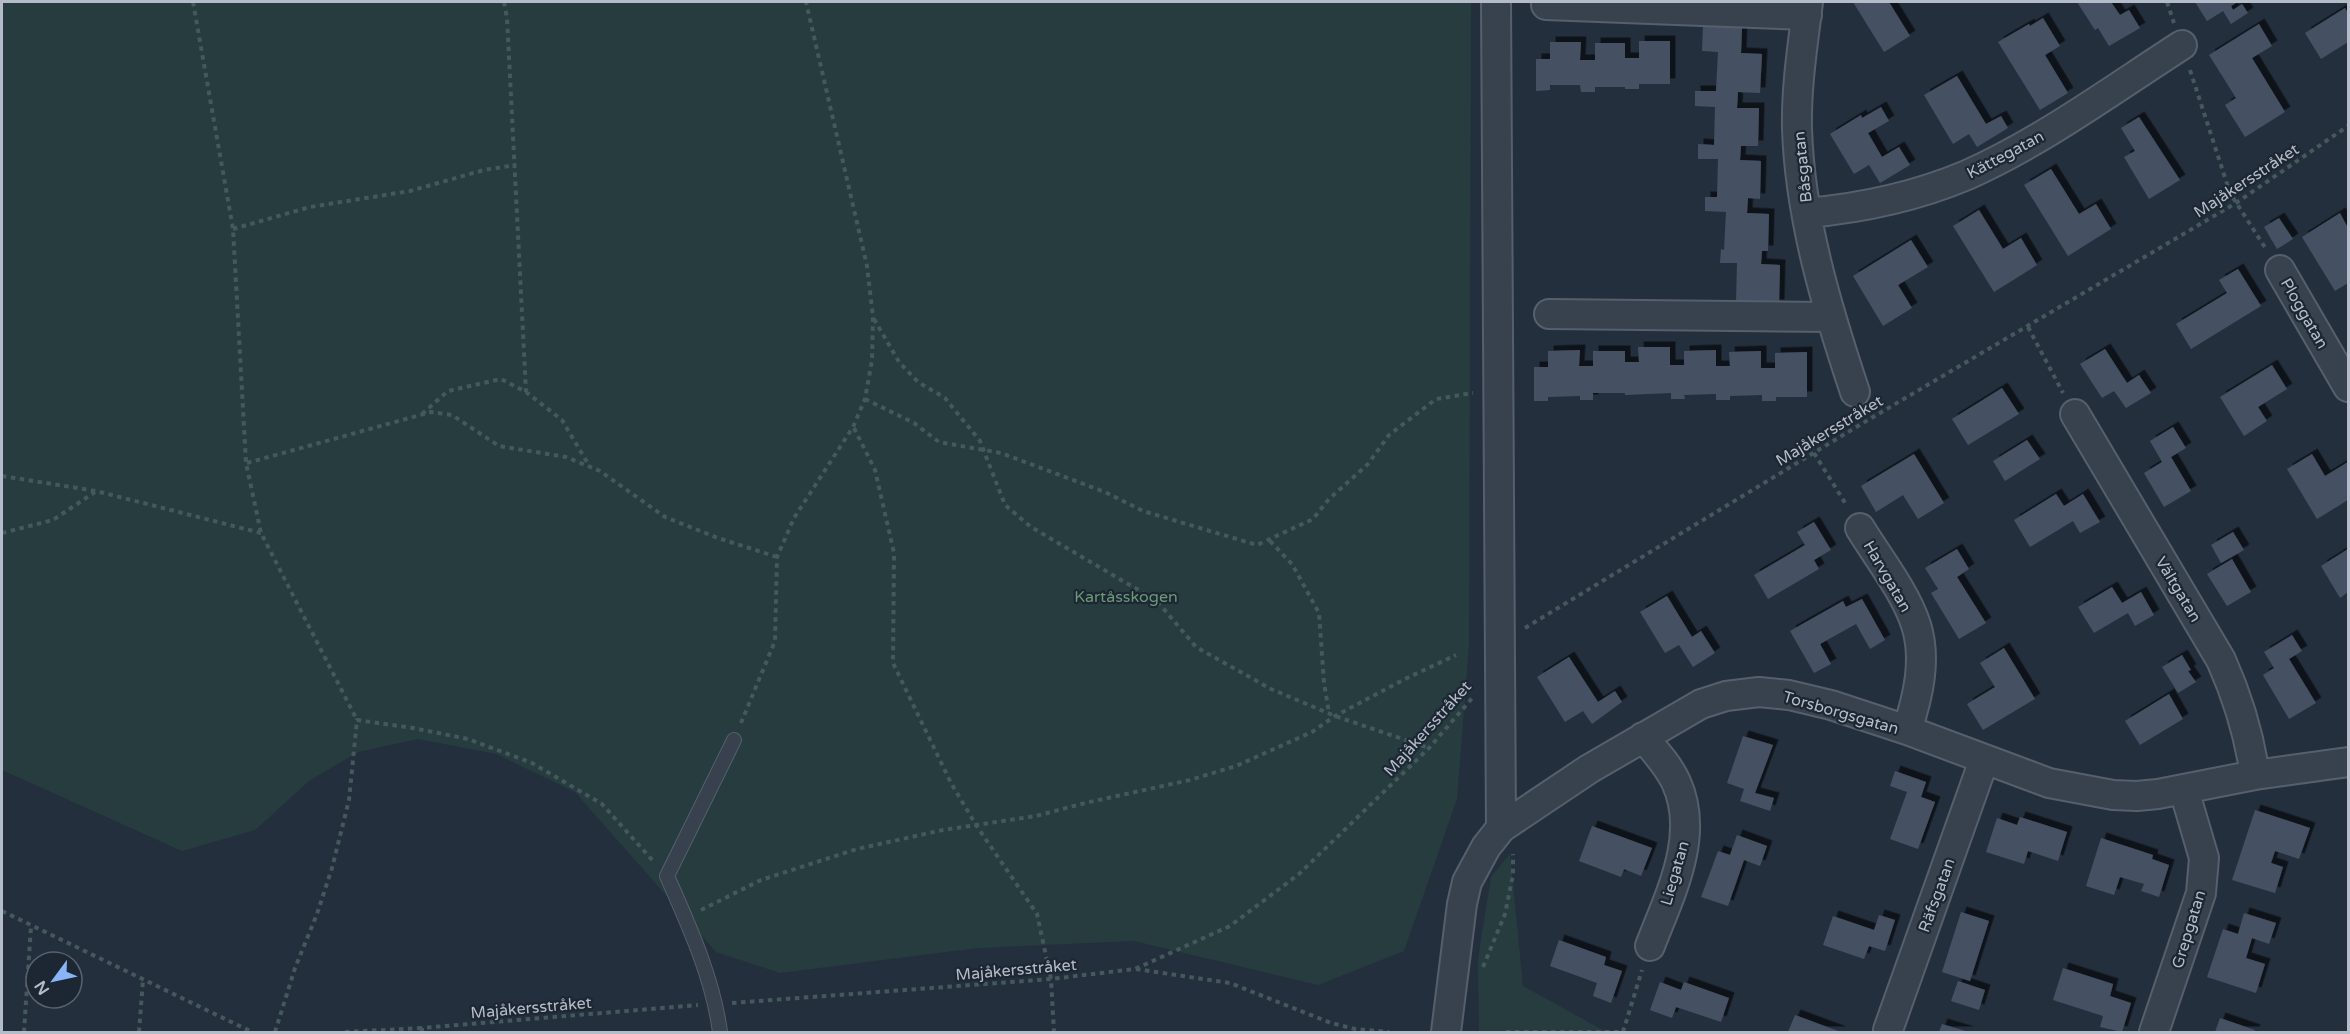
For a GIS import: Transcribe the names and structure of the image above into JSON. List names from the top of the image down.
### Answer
{
  "streets": {
    "street": [
      "Kättegatan",
      "Båsgatan",
      "Ploggatan",
      "Harvgatan",
      "Vältgatan",
      "Torsborgsgatan",
      "Liegatan",
      "Räfsgatan",
      "Grepgatan"
    ],
    "path": ["Majåkersstråket"]
  },
  "crossings": [
    ["Kättegatan", "Båsgatan"],
    ["Harvgatan", "Torsborgsgatan"],
    ["Vältgatan", "Torsborgsgatan"],
    ["Torsborgsgatan", "Liegatan"],
    ["Torsborgsgatan", "Räfsgatan"],
    ["Torsborgsgatan", "Grepgatan"]
  ],
  "parks": ["Kartåsskogen"],
  "north": "bottom left"
}
